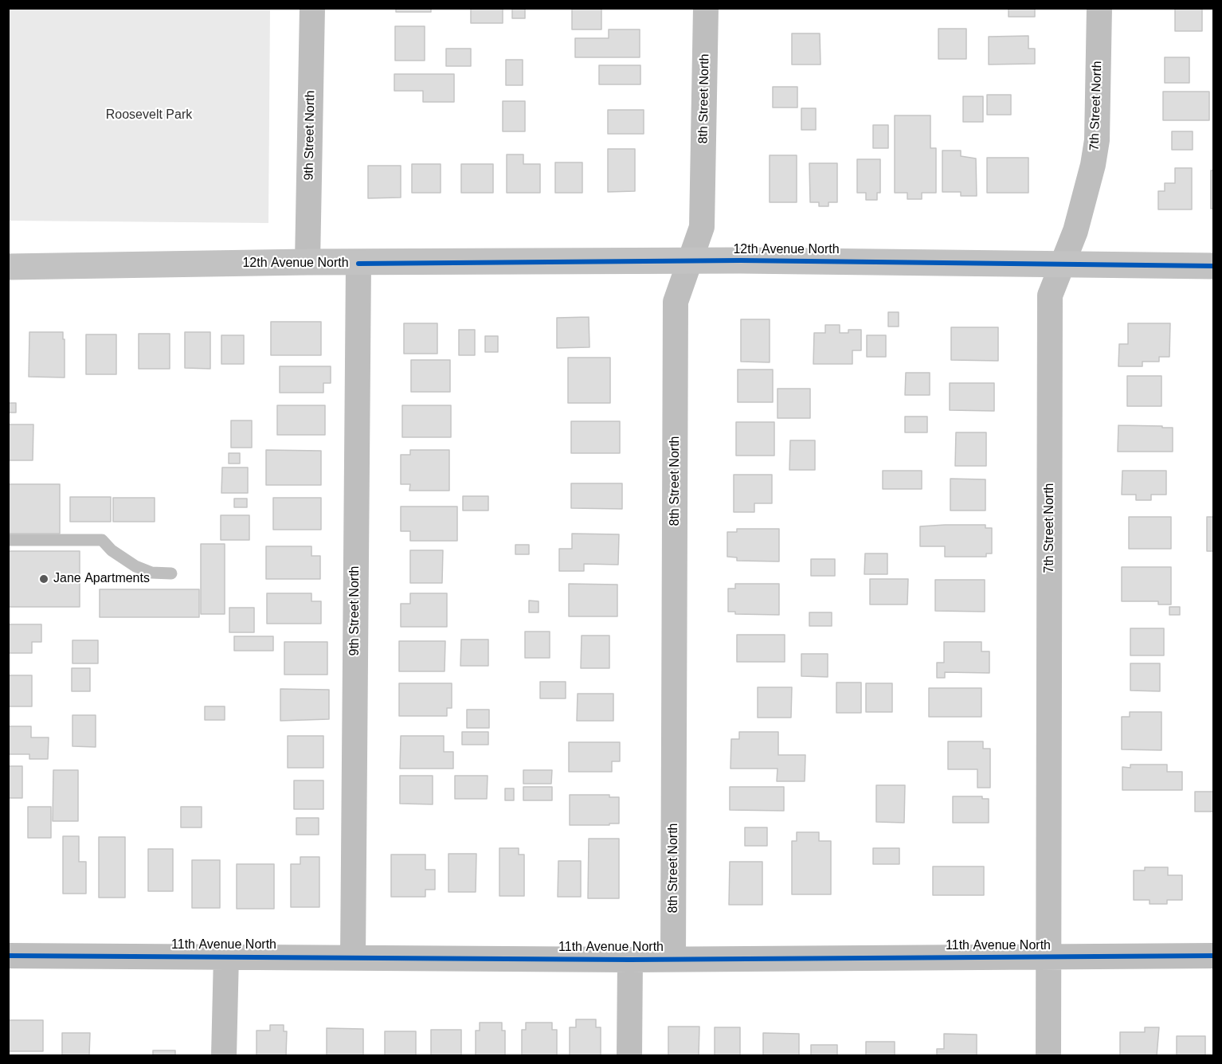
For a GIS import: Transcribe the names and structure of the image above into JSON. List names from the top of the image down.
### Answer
{
  "streets": {
    "main road": ["12th Avenue North"],
    "street": [
      "8th Street North",
      "7th Street North",
      "9th Street North",
      "11th Avenue North"
    ]
  },
  "crossings": [
    ["8th Street North", "12th Avenue North"],
    ["8th Street North", "11th Avenue North"],
    ["7th Street North", "12th Avenue North"],
    ["7th Street North", "11th Avenue North"],
    ["9th Street North", "12th Avenue North"],
    ["9th Street North", "11th Avenue North"]
  ],
  "parks": ["Roosevelt Park"],
  "places": ["Jane Apartments"]
}
